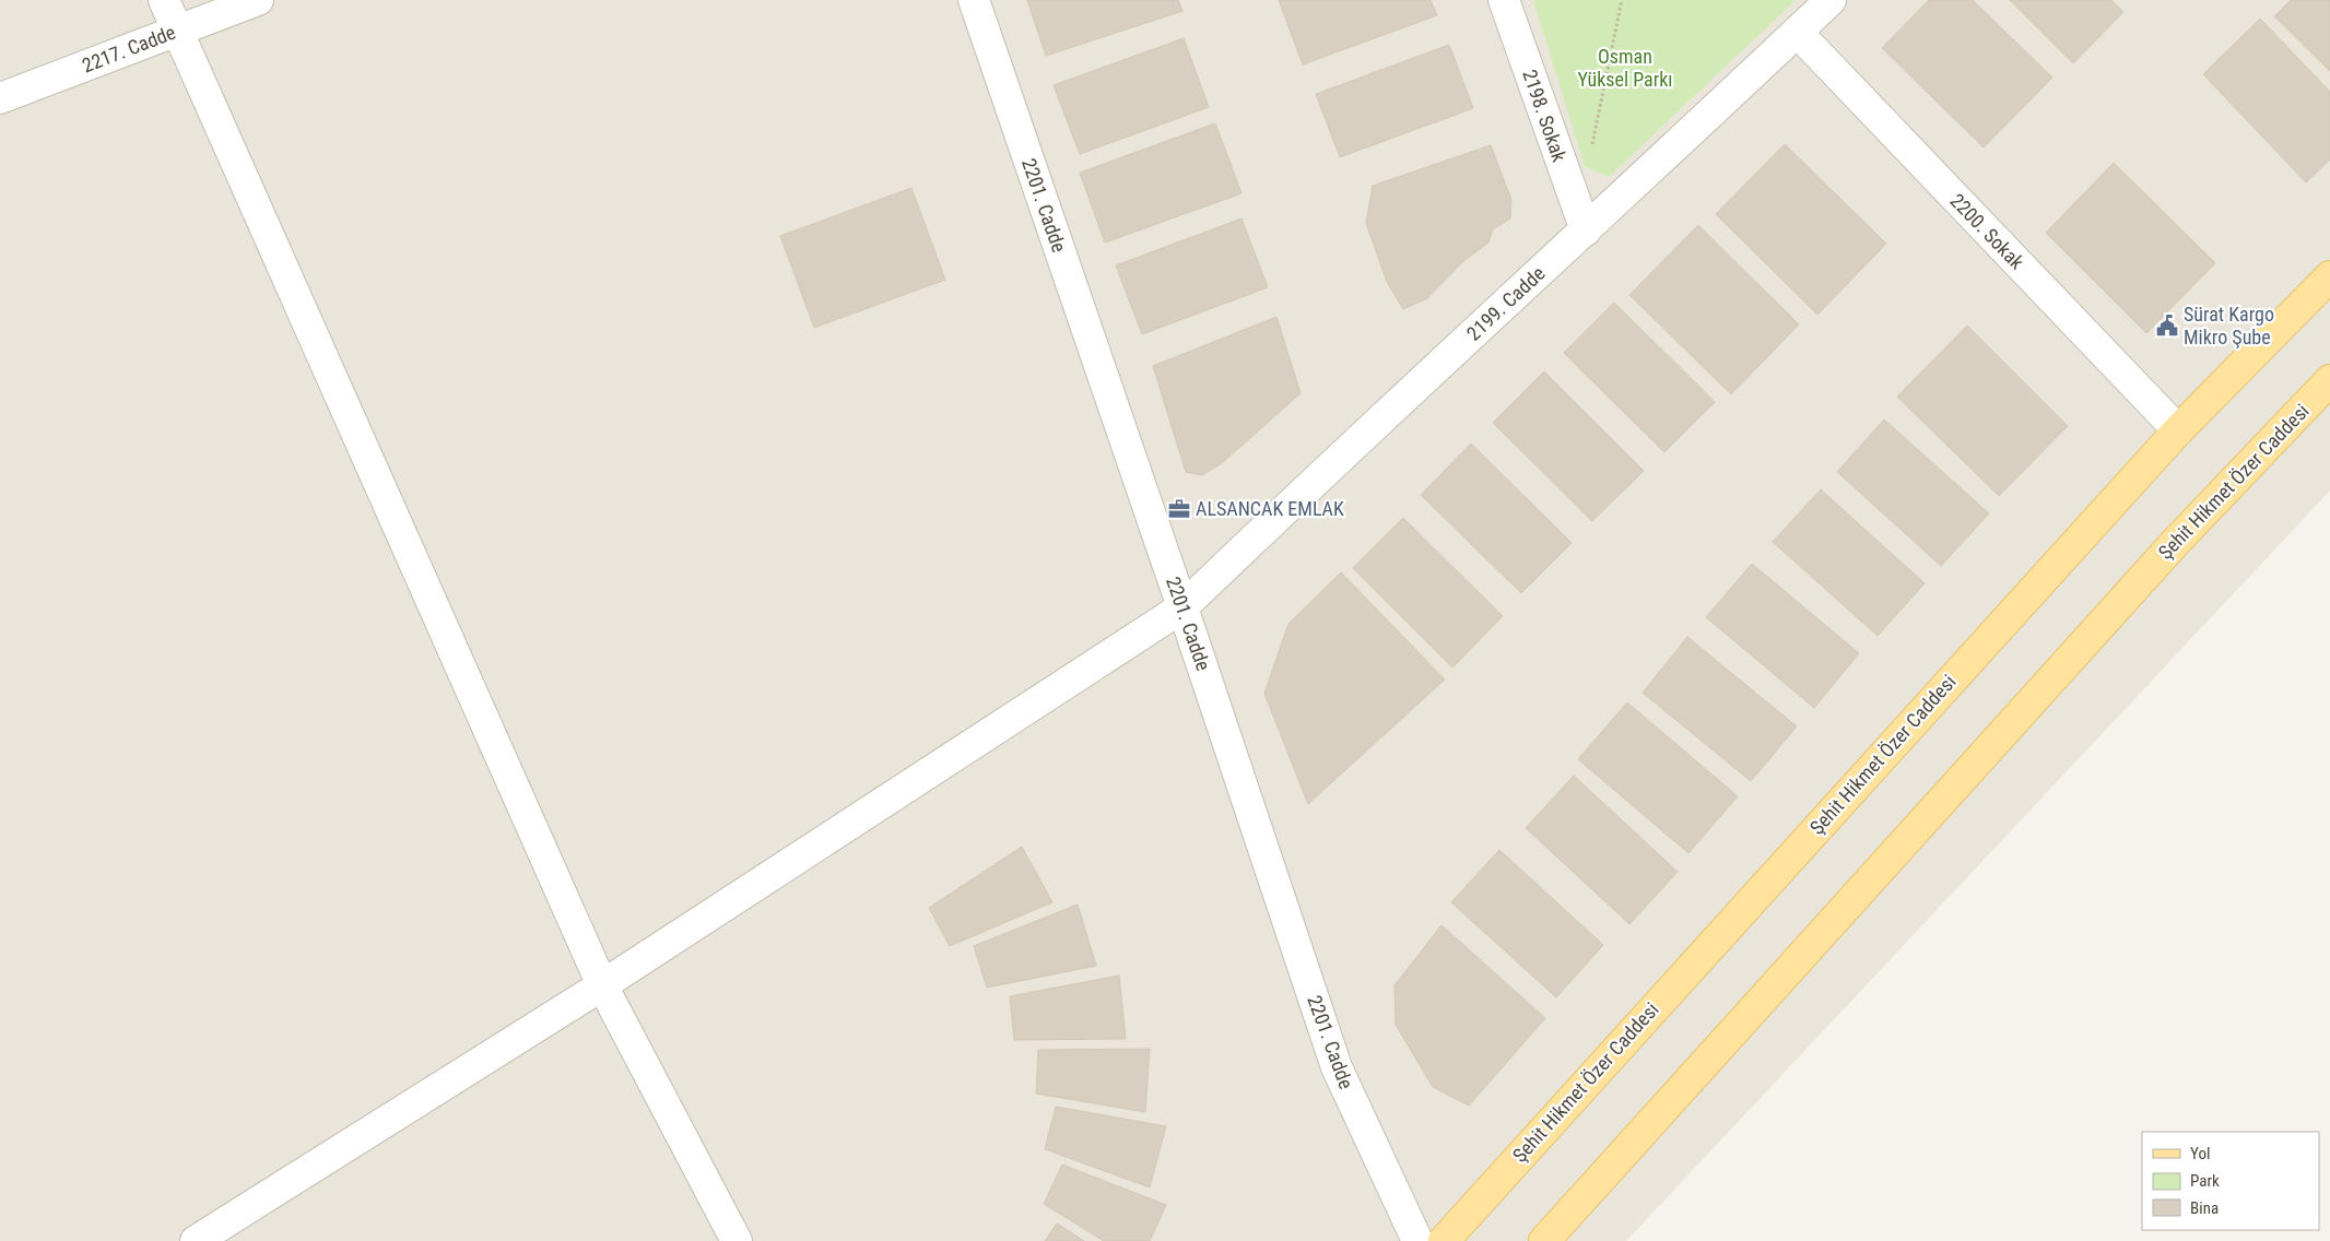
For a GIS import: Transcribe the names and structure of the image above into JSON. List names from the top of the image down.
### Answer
{
  "streets": {
    "main road": ["Şehit Hikmet Özer Caddesi"],
    "street": [
      "2217. Cadde",
      "2198. Sokak",
      "2201. Cadde",
      "2200. Sokak",
      "2199. Cadde"
    ]
  },
  "crossings": [
    ["2198. Sokak", "2199. Cadde"],
    ["2201. Cadde", "2199. Cadde"],
    ["2200. Sokak", "2199. Cadde"],
    ["2200. Sokak", "Şehit Hikmet Özer Caddesi"]
  ],
  "parks": ["Osman Yüksel Parkı"],
  "places": {
    "public building": ["Sürat Kargo Mikro Şube"],
    "office": ["ALSANCAK EMLAK"]
  },
  "legend": ["Yol", "Park", "Bina"]
}
